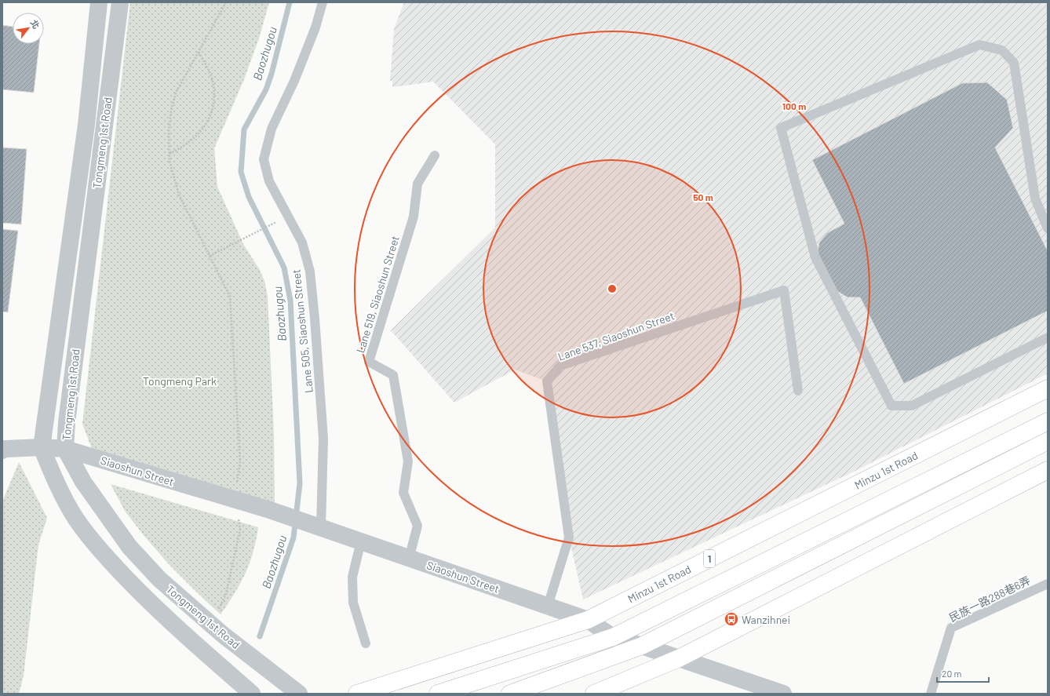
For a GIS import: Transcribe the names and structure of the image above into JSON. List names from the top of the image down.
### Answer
{
  "streets": {
    "main road": ["Minzu 1st Road", "1"],
    "street": ["Tongmeng 1st Road", "Siaoshun Street"],
    "lane": [
      "Lane 519, Siaoshun Street",
      "Lane 505, Siaoshun Street",
      "Lane 537, Siaoshun Street",
      "民族一路288巷6弄"
    ]
  },
  "crossings": [
    ["Tongmeng 1st Road", "Siaoshun Street"],
    ["Lane 519, Siaoshun Street", "Siaoshun Street"],
    ["Lane 505, Siaoshun Street", "Siaoshun Street"],
    ["Lane 537, Siaoshun Street", "Siaoshun Street"],
    ["Minzu 1st Road", "Siaoshun Street"]
  ],
  "water": ["Baozhugou"],
  "parks": ["Tongmeng Park"],
  "places": {
    "bus stop": ["Wanzihnei"]
  },
  "scale_bar": "20 m",
  "north": "top right",
  "rings": ["100 m", "50 m"]
}
